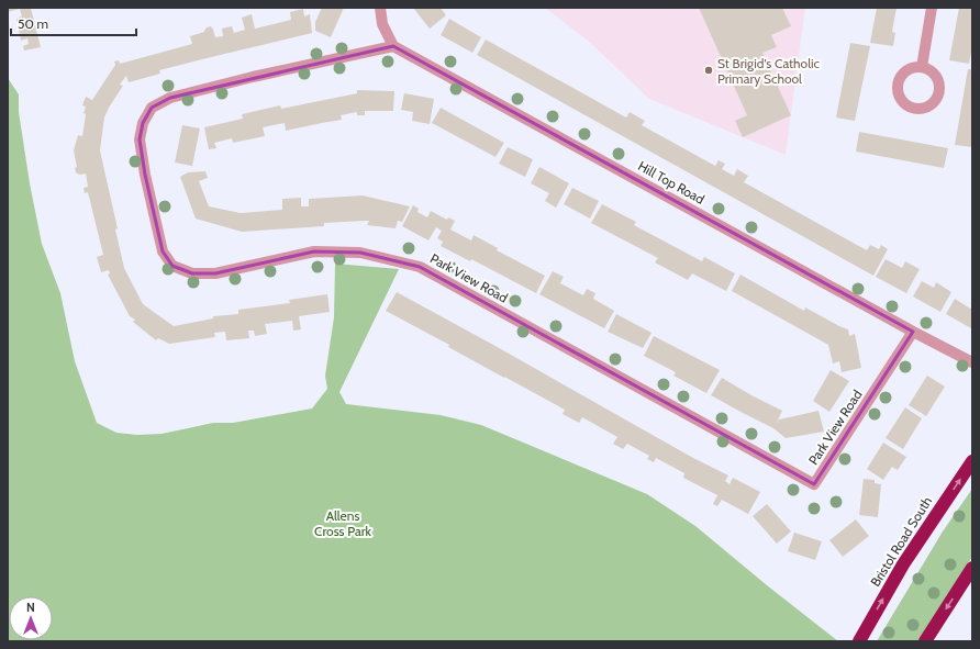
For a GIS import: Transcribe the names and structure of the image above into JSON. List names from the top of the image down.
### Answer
{
  "streets": {
    "highway": ["Bristol Road South"],
    "street": ["Hill Top Road", "Park View Road"]
  },
  "crossings": [
    ["Hill Top Road", "Park View Road"]
  ],
  "parks": ["Allens Cross Park"],
  "places": ["St Brigid's Catholic Primary School"],
  "scale_bar": "50 m",
  "north": "top"
}
